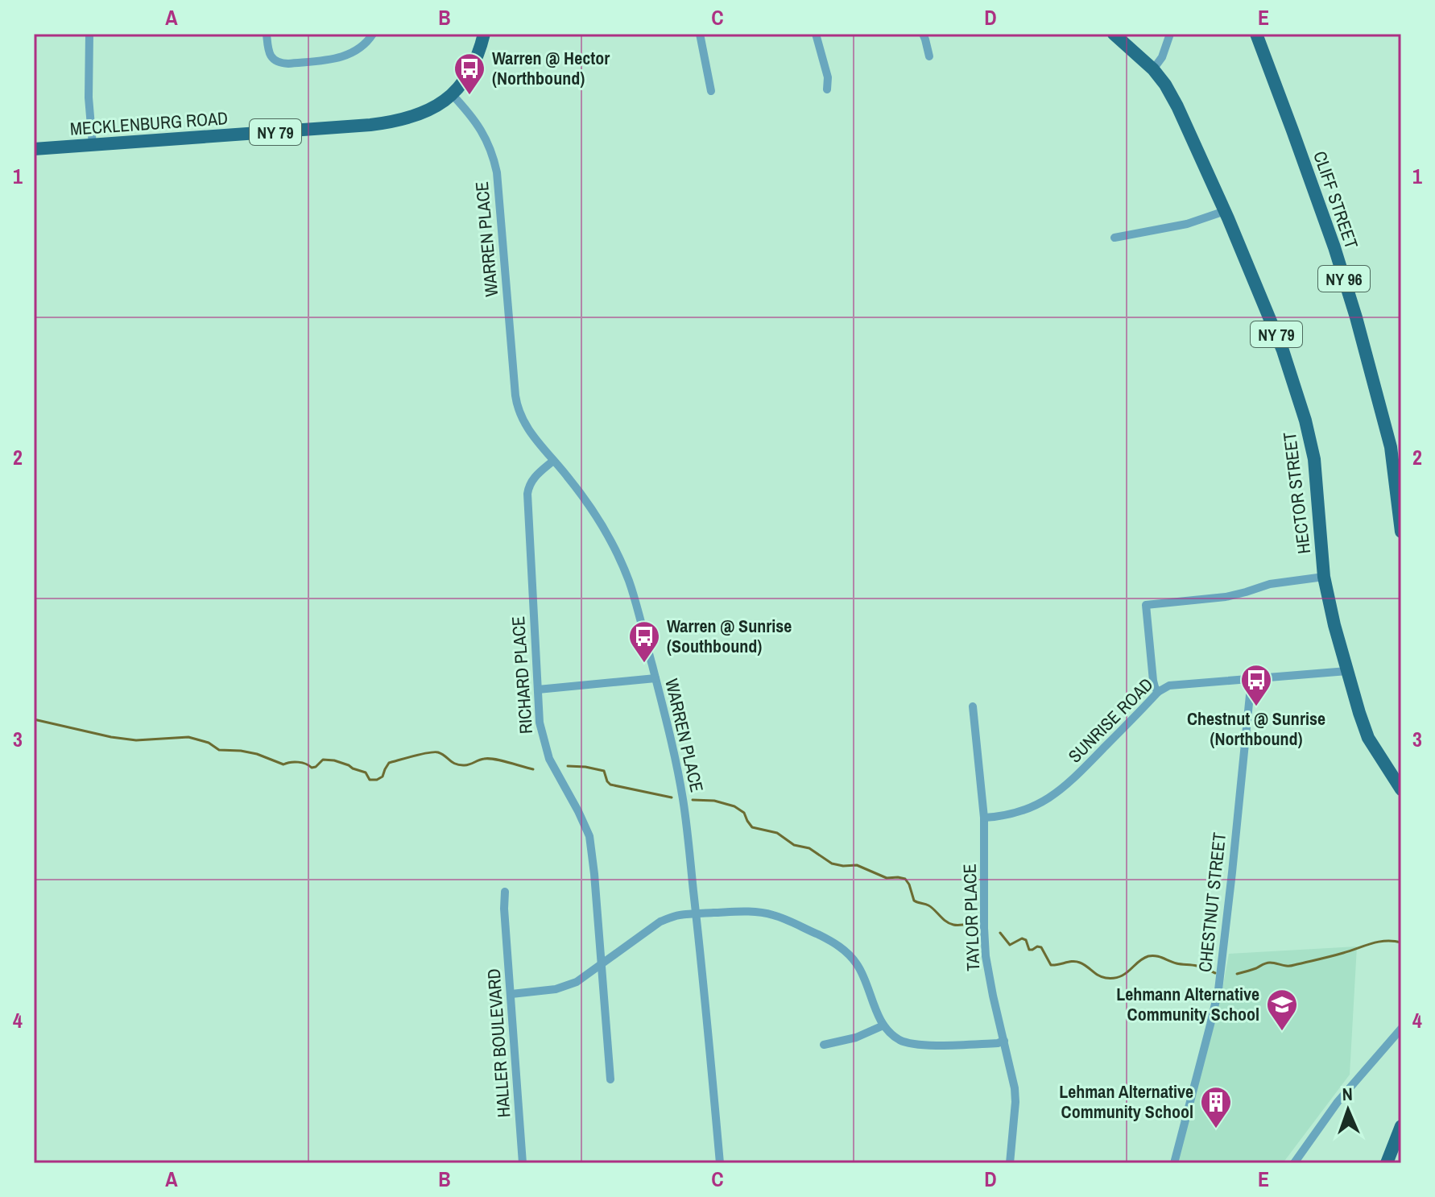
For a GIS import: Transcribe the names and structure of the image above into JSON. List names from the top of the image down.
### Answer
{
  "streets": {
    "main road": [
      "MECKLENBURG ROAD",
      "NY 79",
      "CLIFF STREET",
      "NY 96",
      "HECTOR STREET"
    ],
    "street": [
      "WARREN PLACE",
      "RICHARD PLACE",
      "SUNRISE ROAD",
      "CHESTNUT STREET",
      "TAYLOR PLACE",
      "HALLER BOULEVARD"
    ]
  },
  "crossings": [
    ["MECKLENBURG ROAD", "NY 79"],
    ["MECKLENBURG ROAD", "WARREN PLACE"],
    ["NY 79", "WARREN PLACE"],
    ["WARREN PLACE", "RICHARD PLACE"],
    ["HECTOR STREET", "SUNRISE ROAD"],
    ["SUNRISE ROAD", "CHESTNUT STREET"],
    ["SUNRISE ROAD", "TAYLOR PLACE"]
  ],
  "places": {
    "bus stop": ["Warren @ Hector (Northbound)", "Warren @ Sunrise (Southbound)", "Chestnut @ Sunrise (Northbound)"],
    "school or university": ["Lehmann Alternative Community School"],
    "building": ["Lehman Alternative Community School"]
  },
  "north": "top",
  "grid": {
    "columns": [
      "A",
      "B",
      "C",
      "D",
      "E"
    ],
    "rows": [
      "1",
      "2",
      "3",
      "4"
    ]
  }
}
